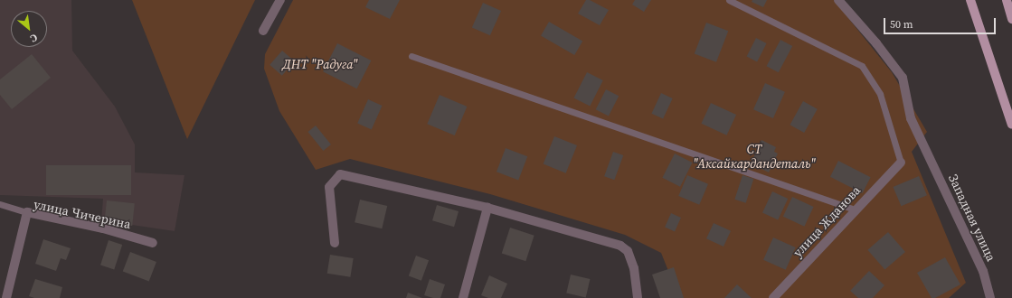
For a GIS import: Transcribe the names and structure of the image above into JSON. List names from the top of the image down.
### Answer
{
  "streets": {
    "street": ["улица Чичерина", "Западная улица", "улица Жданова"]
  },
  "parks": ["ДНТ \"Радуга\"", "СТ \"Аксайкардандеталь\""],
  "scale_bar": "50 m",
  "north": "bottom right"
}
